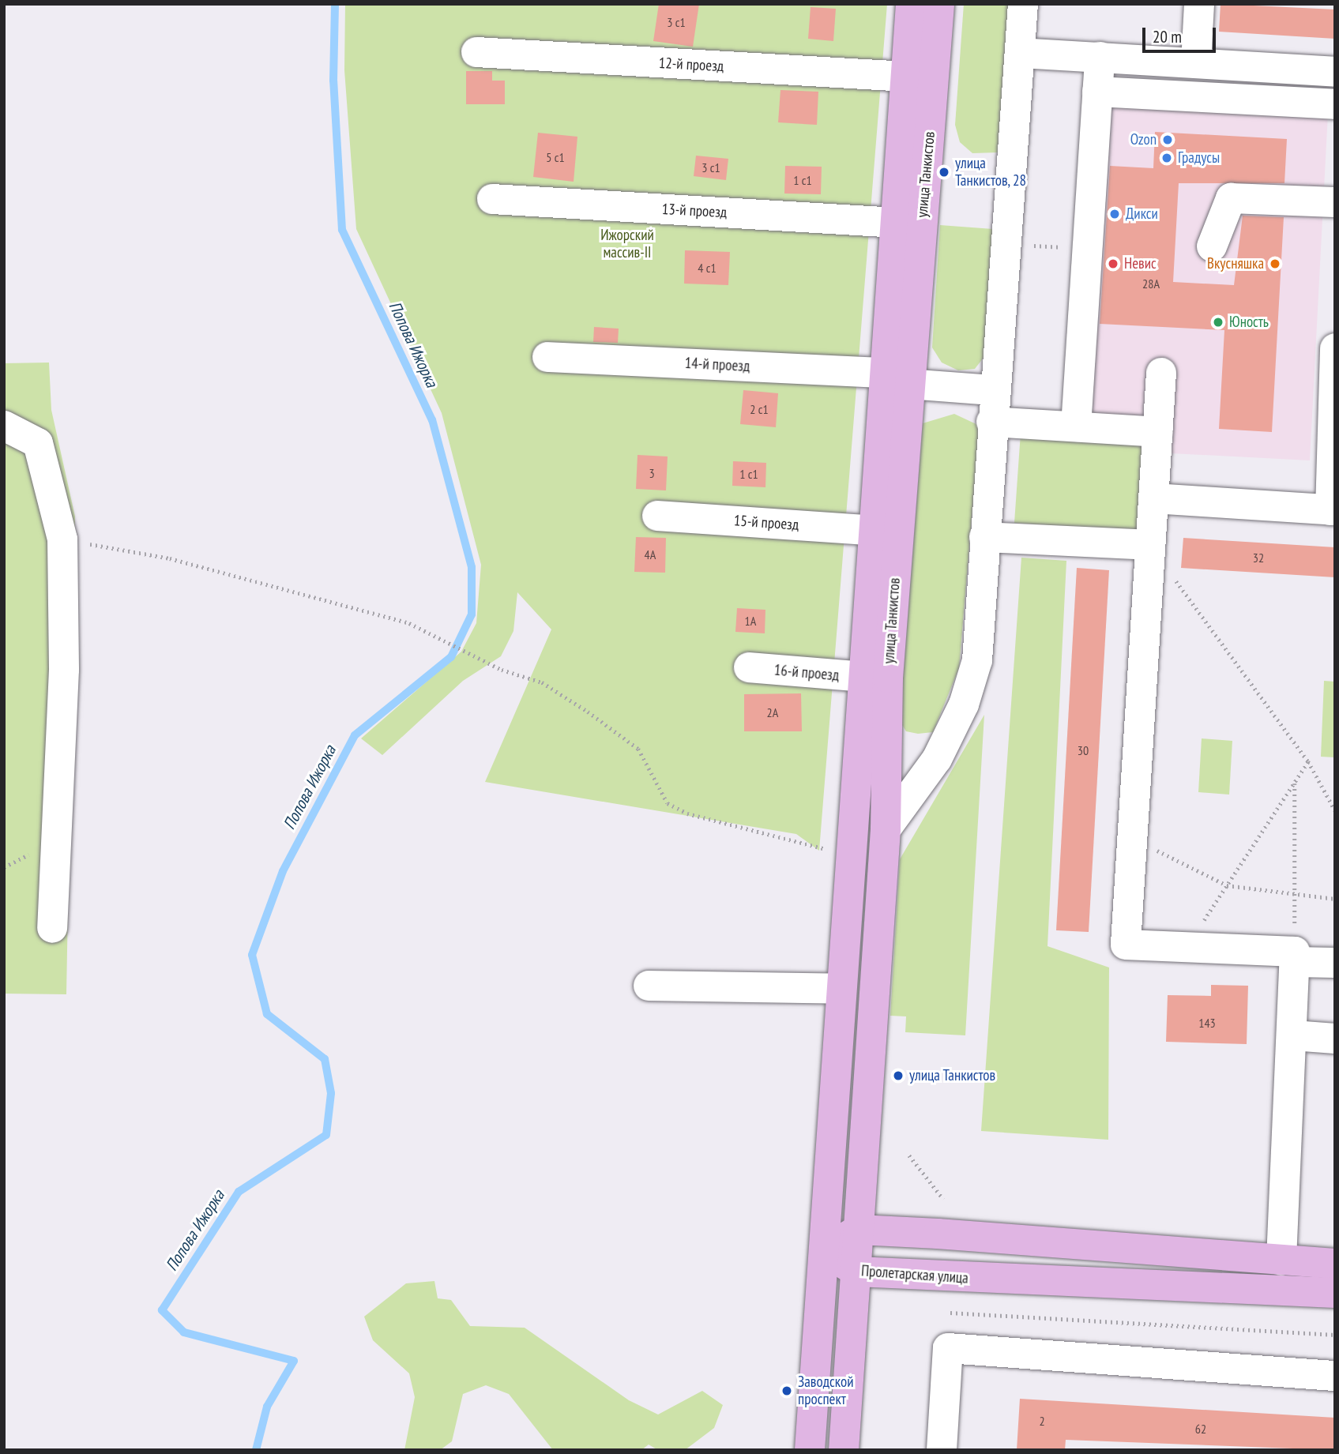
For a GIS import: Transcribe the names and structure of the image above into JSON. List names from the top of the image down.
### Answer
{
  "streets": {
    "main road": ["улица Танкистов", "Пролетарская улица"],
    "street": [
      "12-й проезд",
      "13-й проезд",
      "14-й проезд",
      "15-й проезд",
      "16-й проезд"
    ]
  },
  "crossings": [
    ["12-й проезд", "улица Танкистов"],
    ["улица Танкистов", "13-й проезд"],
    ["улица Танкистов", "14-й проезд"],
    ["улица Танкистов", "15-й проезд"],
    ["улица Танкистов", "16-й проезд"],
    ["улица Танкистов", "Пролетарская улица"]
  ],
  "water": ["Попова Ижорка"],
  "parks": ["Ижорский массив-II"],
  "places": [
    "Ozon",
    "Градусы",
    "улица Танкистов, 28",
    "Дикси",
    "Невис",
    "Вкусняшка",
    "Юность",
    "улица Танкистов",
    "Заводской проспект"
  ],
  "house_numbers": [
    "3 с1",
    "5 с1",
    "3 с1",
    "1 с1",
    "4 с1",
    "28А",
    "2 с1",
    "3",
    "1 с1",
    "4А",
    "32",
    "1А",
    "2А",
    "30",
    "143",
    "2",
    "62"
  ],
  "scale_bar": "20 m"
}
